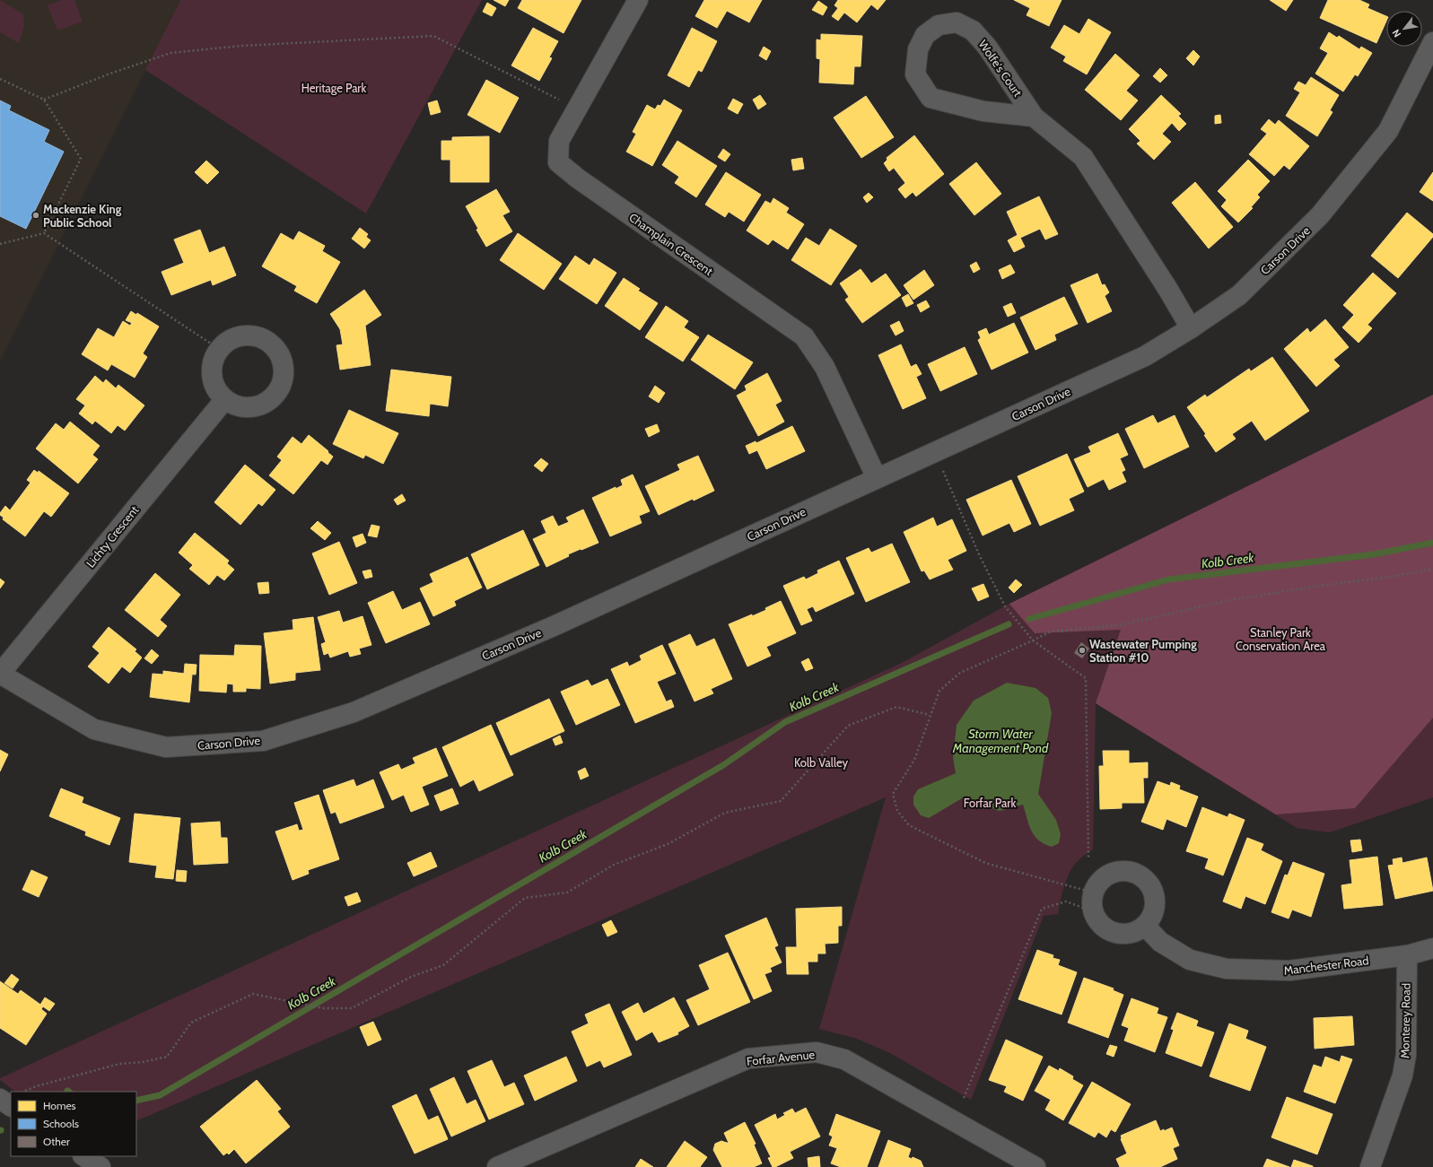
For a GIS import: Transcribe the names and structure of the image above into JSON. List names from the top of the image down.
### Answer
{
  "streets": {
    "street": [
      "Wolfe's Court",
      "Champlain Crescent",
      "Carson Drive",
      "Lichty Crescent",
      "Manchester Road",
      "Monterey Road",
      "Forfar Avenue"
    ]
  },
  "crossings": [
    ["Wolfe's Court", "Carson Drive"],
    ["Champlain Crescent", "Carson Drive"],
    ["Carson Drive", "Lichty Crescent"],
    ["Manchester Road", "Monterey Road"]
  ],
  "water": ["Kolb Creek", "Storm Water Management Pond"],
  "parks": [
    "Heritage Park",
    "Stanley Park Conservation Area",
    "Kolb Valley",
    "Forfar Park"
  ],
  "places": ["Mackenzie King Public School", "Wastewater Pumping Station #10"],
  "legend": ["Homes", "Schools", "Other"],
  "north": "bottom left"
}
